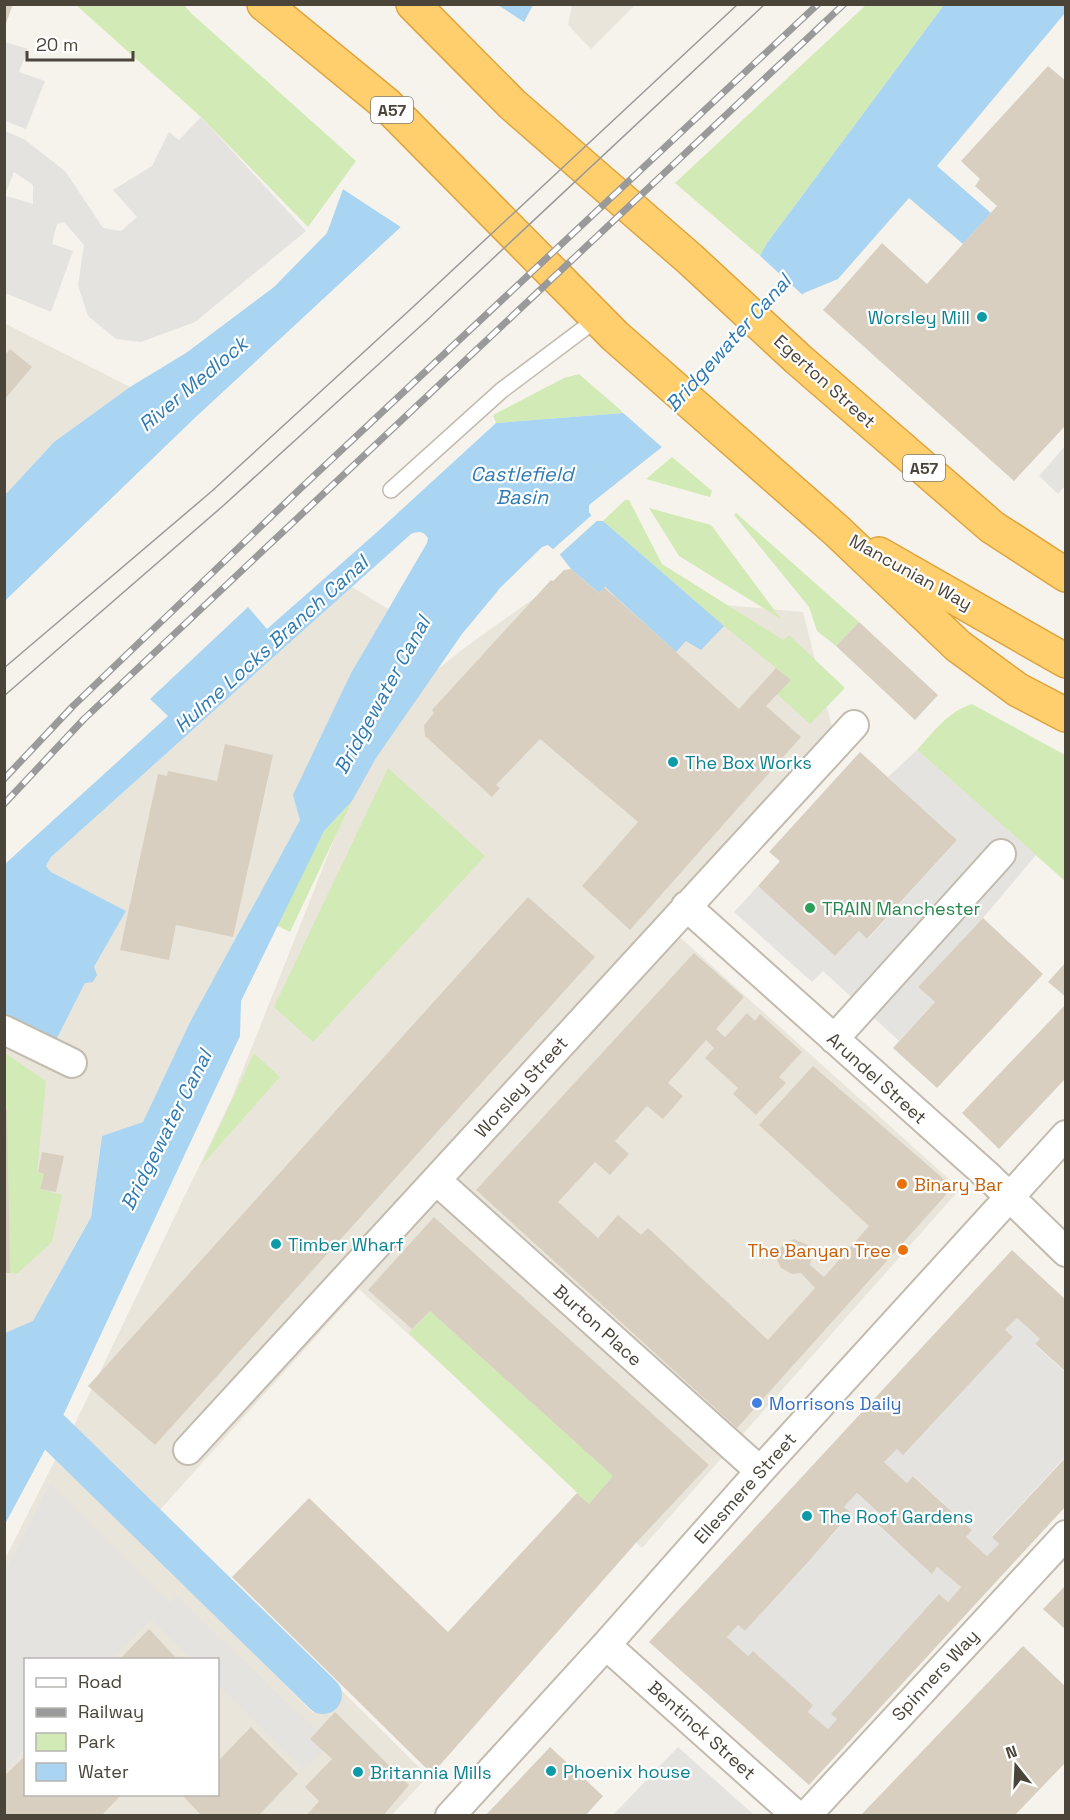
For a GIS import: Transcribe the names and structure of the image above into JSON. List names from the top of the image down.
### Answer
{
  "streets": {
    "highway": ["A57", "Egerton Street", "Mancunian Way"],
    "street": [
      "Arundel Street",
      "Worsley Street",
      "Burton Place",
      "Ellesmere Street",
      "Spinners Way",
      "Bentinck Street"
    ]
  },
  "crossings": [
    ["A57", "Mancunian Way"],
    ["Arundel Street", "Worsley Street"],
    ["Arundel Street", "Ellesmere Street"],
    ["Worsley Street", "Burton Place"],
    ["Burton Place", "Ellesmere Street"],
    ["Ellesmere Street", "Bentinck Street"]
  ],
  "water": [
    "Bridgewater Canal",
    "River Medlock",
    "Castlefield Basin",
    "Hulme Locks Branch Canal"
  ],
  "places": [
    "Worsley Mill",
    "The Box Works",
    "TRAIN Manchester",
    "Binary Bar",
    "Timber Wharf",
    "The Banyan Tree",
    "Morrisons Daily",
    "The Roof Gardens",
    "Phoenix house",
    "Britannia Mills"
  ],
  "legend": [
    "Road",
    "Railway",
    "Park",
    "Water"
  ],
  "scale_bar": "20 m",
  "north": "top"
}
